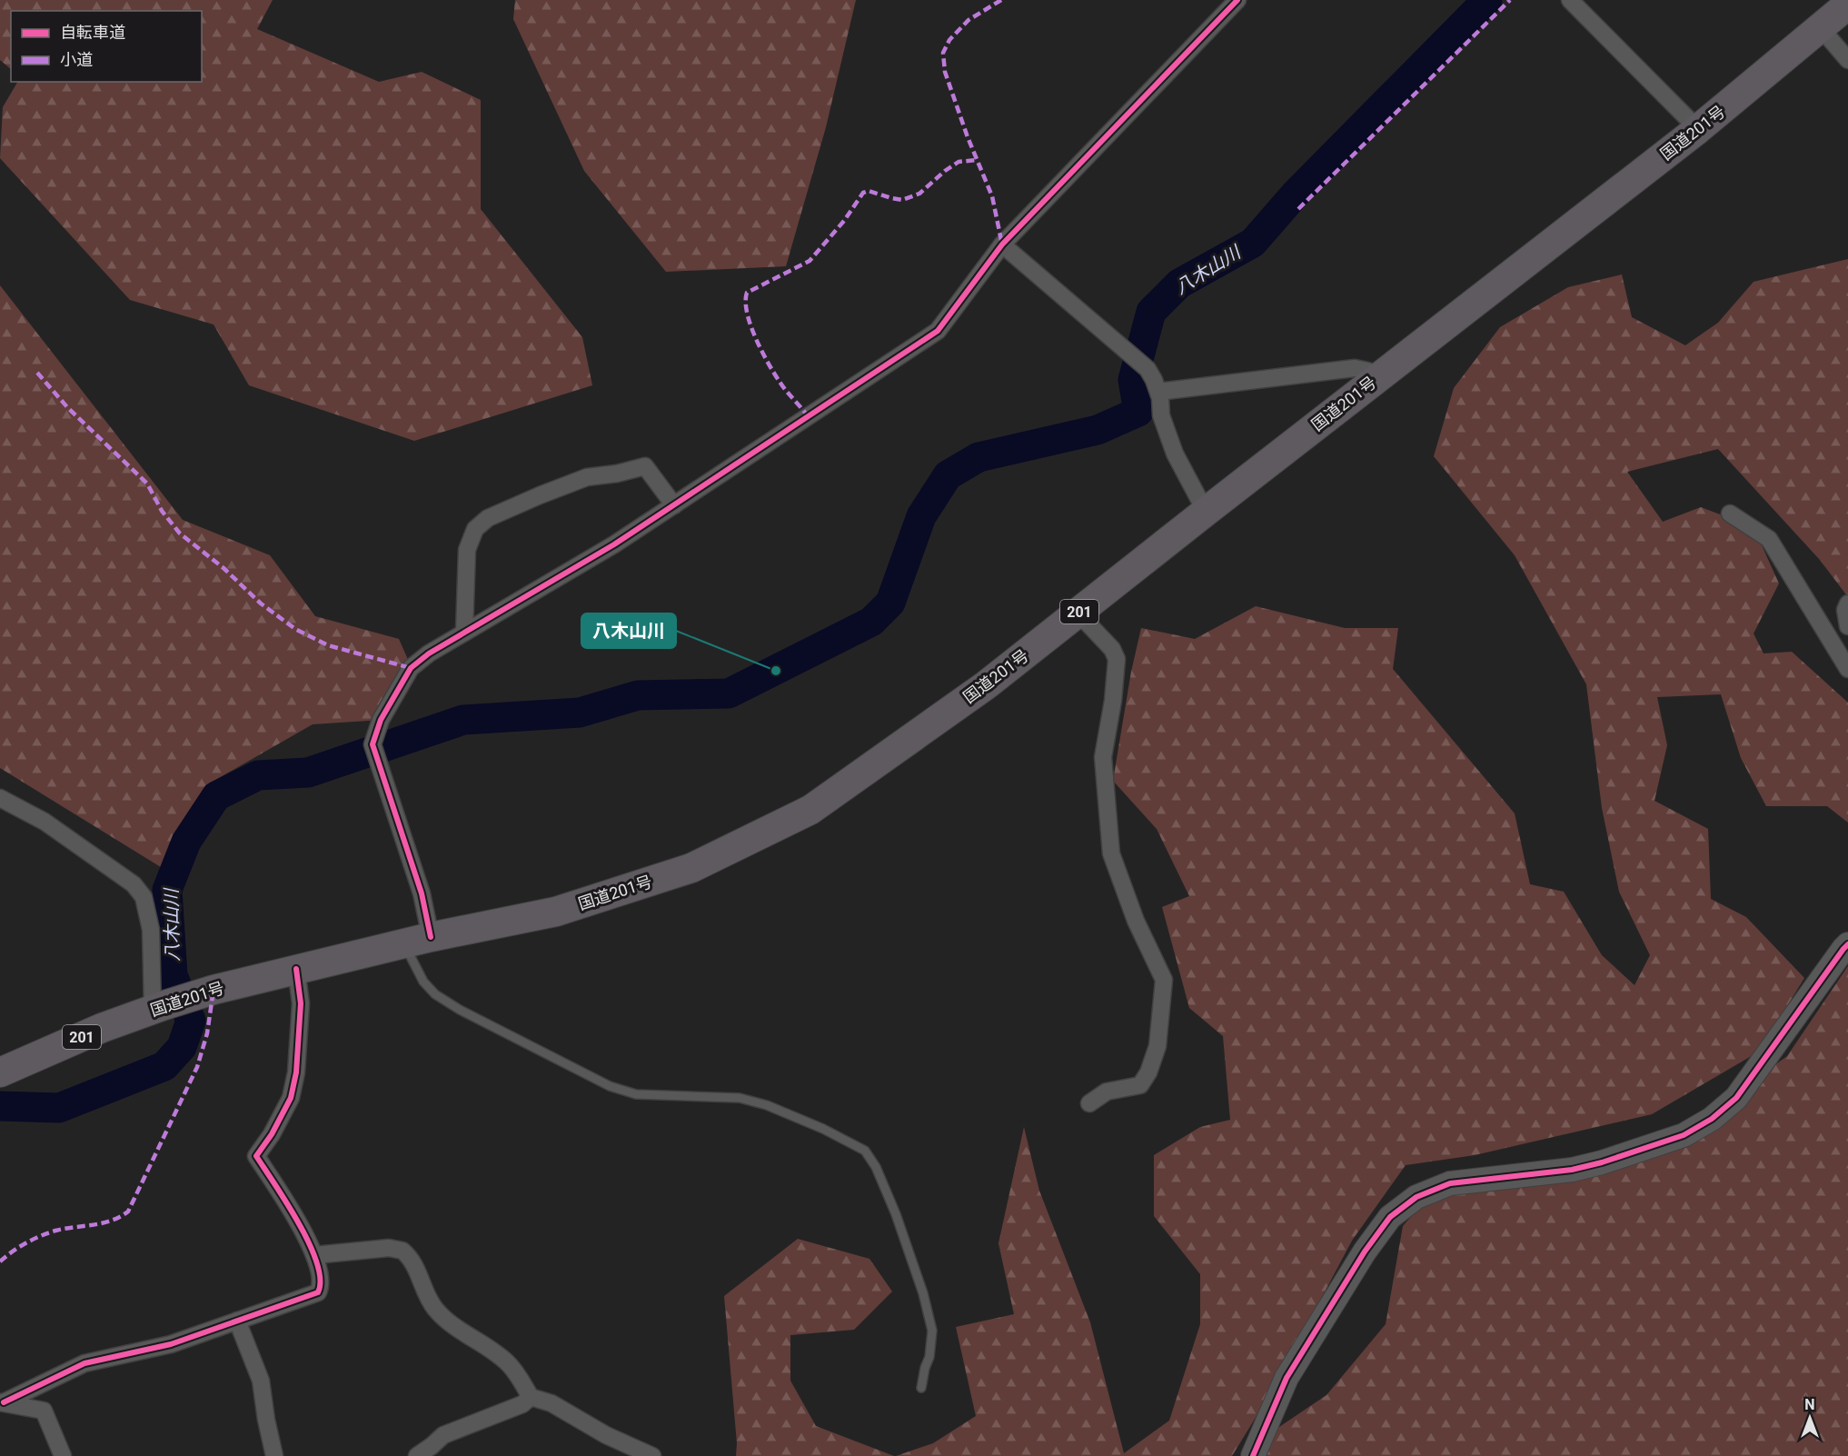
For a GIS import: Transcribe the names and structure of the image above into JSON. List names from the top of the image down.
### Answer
{
  "streets": {
    "highway": ["国道201号", "201"]
  },
  "water": ["八木山川"],
  "places": ["八木山川"],
  "legend": ["自転車道", "小道"],
  "north": "top"
}
